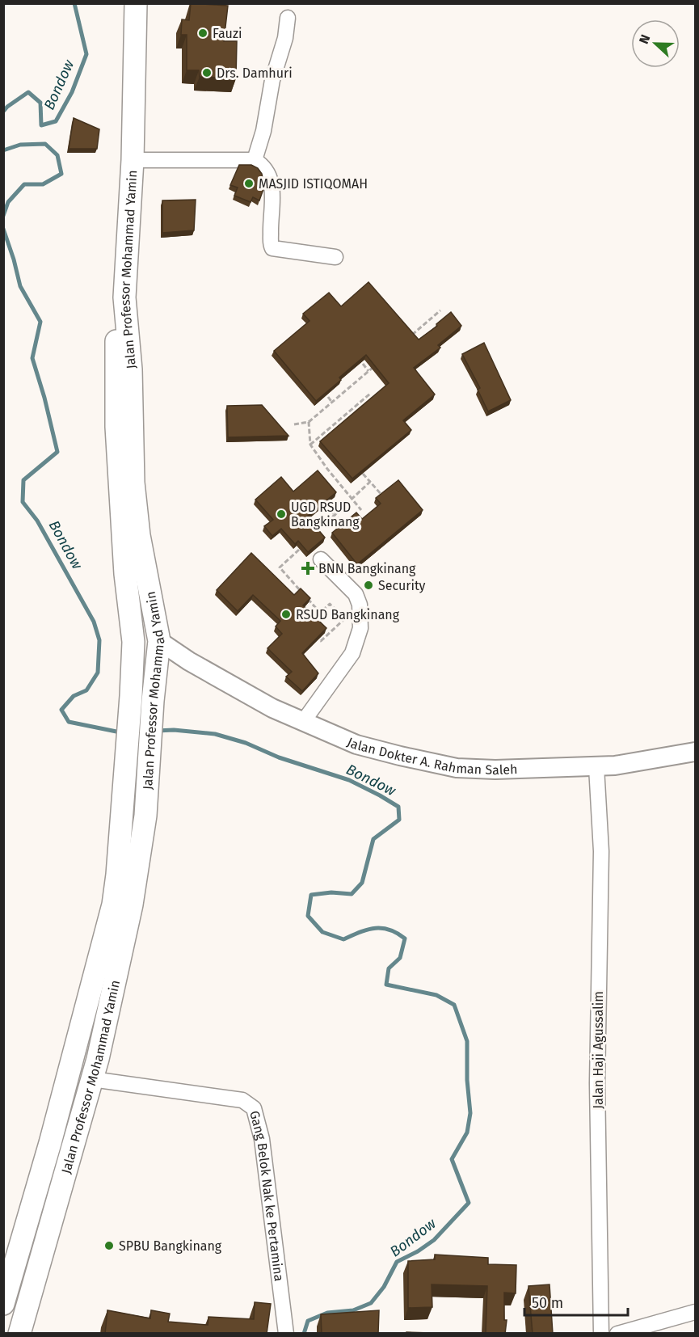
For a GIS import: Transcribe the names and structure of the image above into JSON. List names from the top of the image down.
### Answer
{
  "streets": {
    "highway": ["Jalan Professor Mohammad Yamin"],
    "main road": ["Jalan Dokter A. Rahman Saleh"],
    "street": ["Jalan Haji Agussalim", "Gang Belok Nak ke Pertamina"]
  },
  "crossings": [
    ["Jalan Professor Mohammad Yamin", "Jalan Dokter A. Rahman Saleh"],
    ["Jalan Professor Mohammad Yamin", "Gang Belok Nak ke Pertamina"],
    ["Jalan Dokter A. Rahman Saleh", "Jalan Haji Agussalim"]
  ],
  "water": ["Bondow"],
  "places": {
    "other": [
      "Fauzi",
      "Drs. Damhuri",
      "MASJID ISTIQOMAH",
      "UGD RSUD Bangkinang",
      "Security",
      "RSUD Bangkinang",
      "SPBU Bangkinang"
    ],
    "health": ["BNN Bangkinang"]
  },
  "scale_bar": "50 m",
  "north": "left"
}
